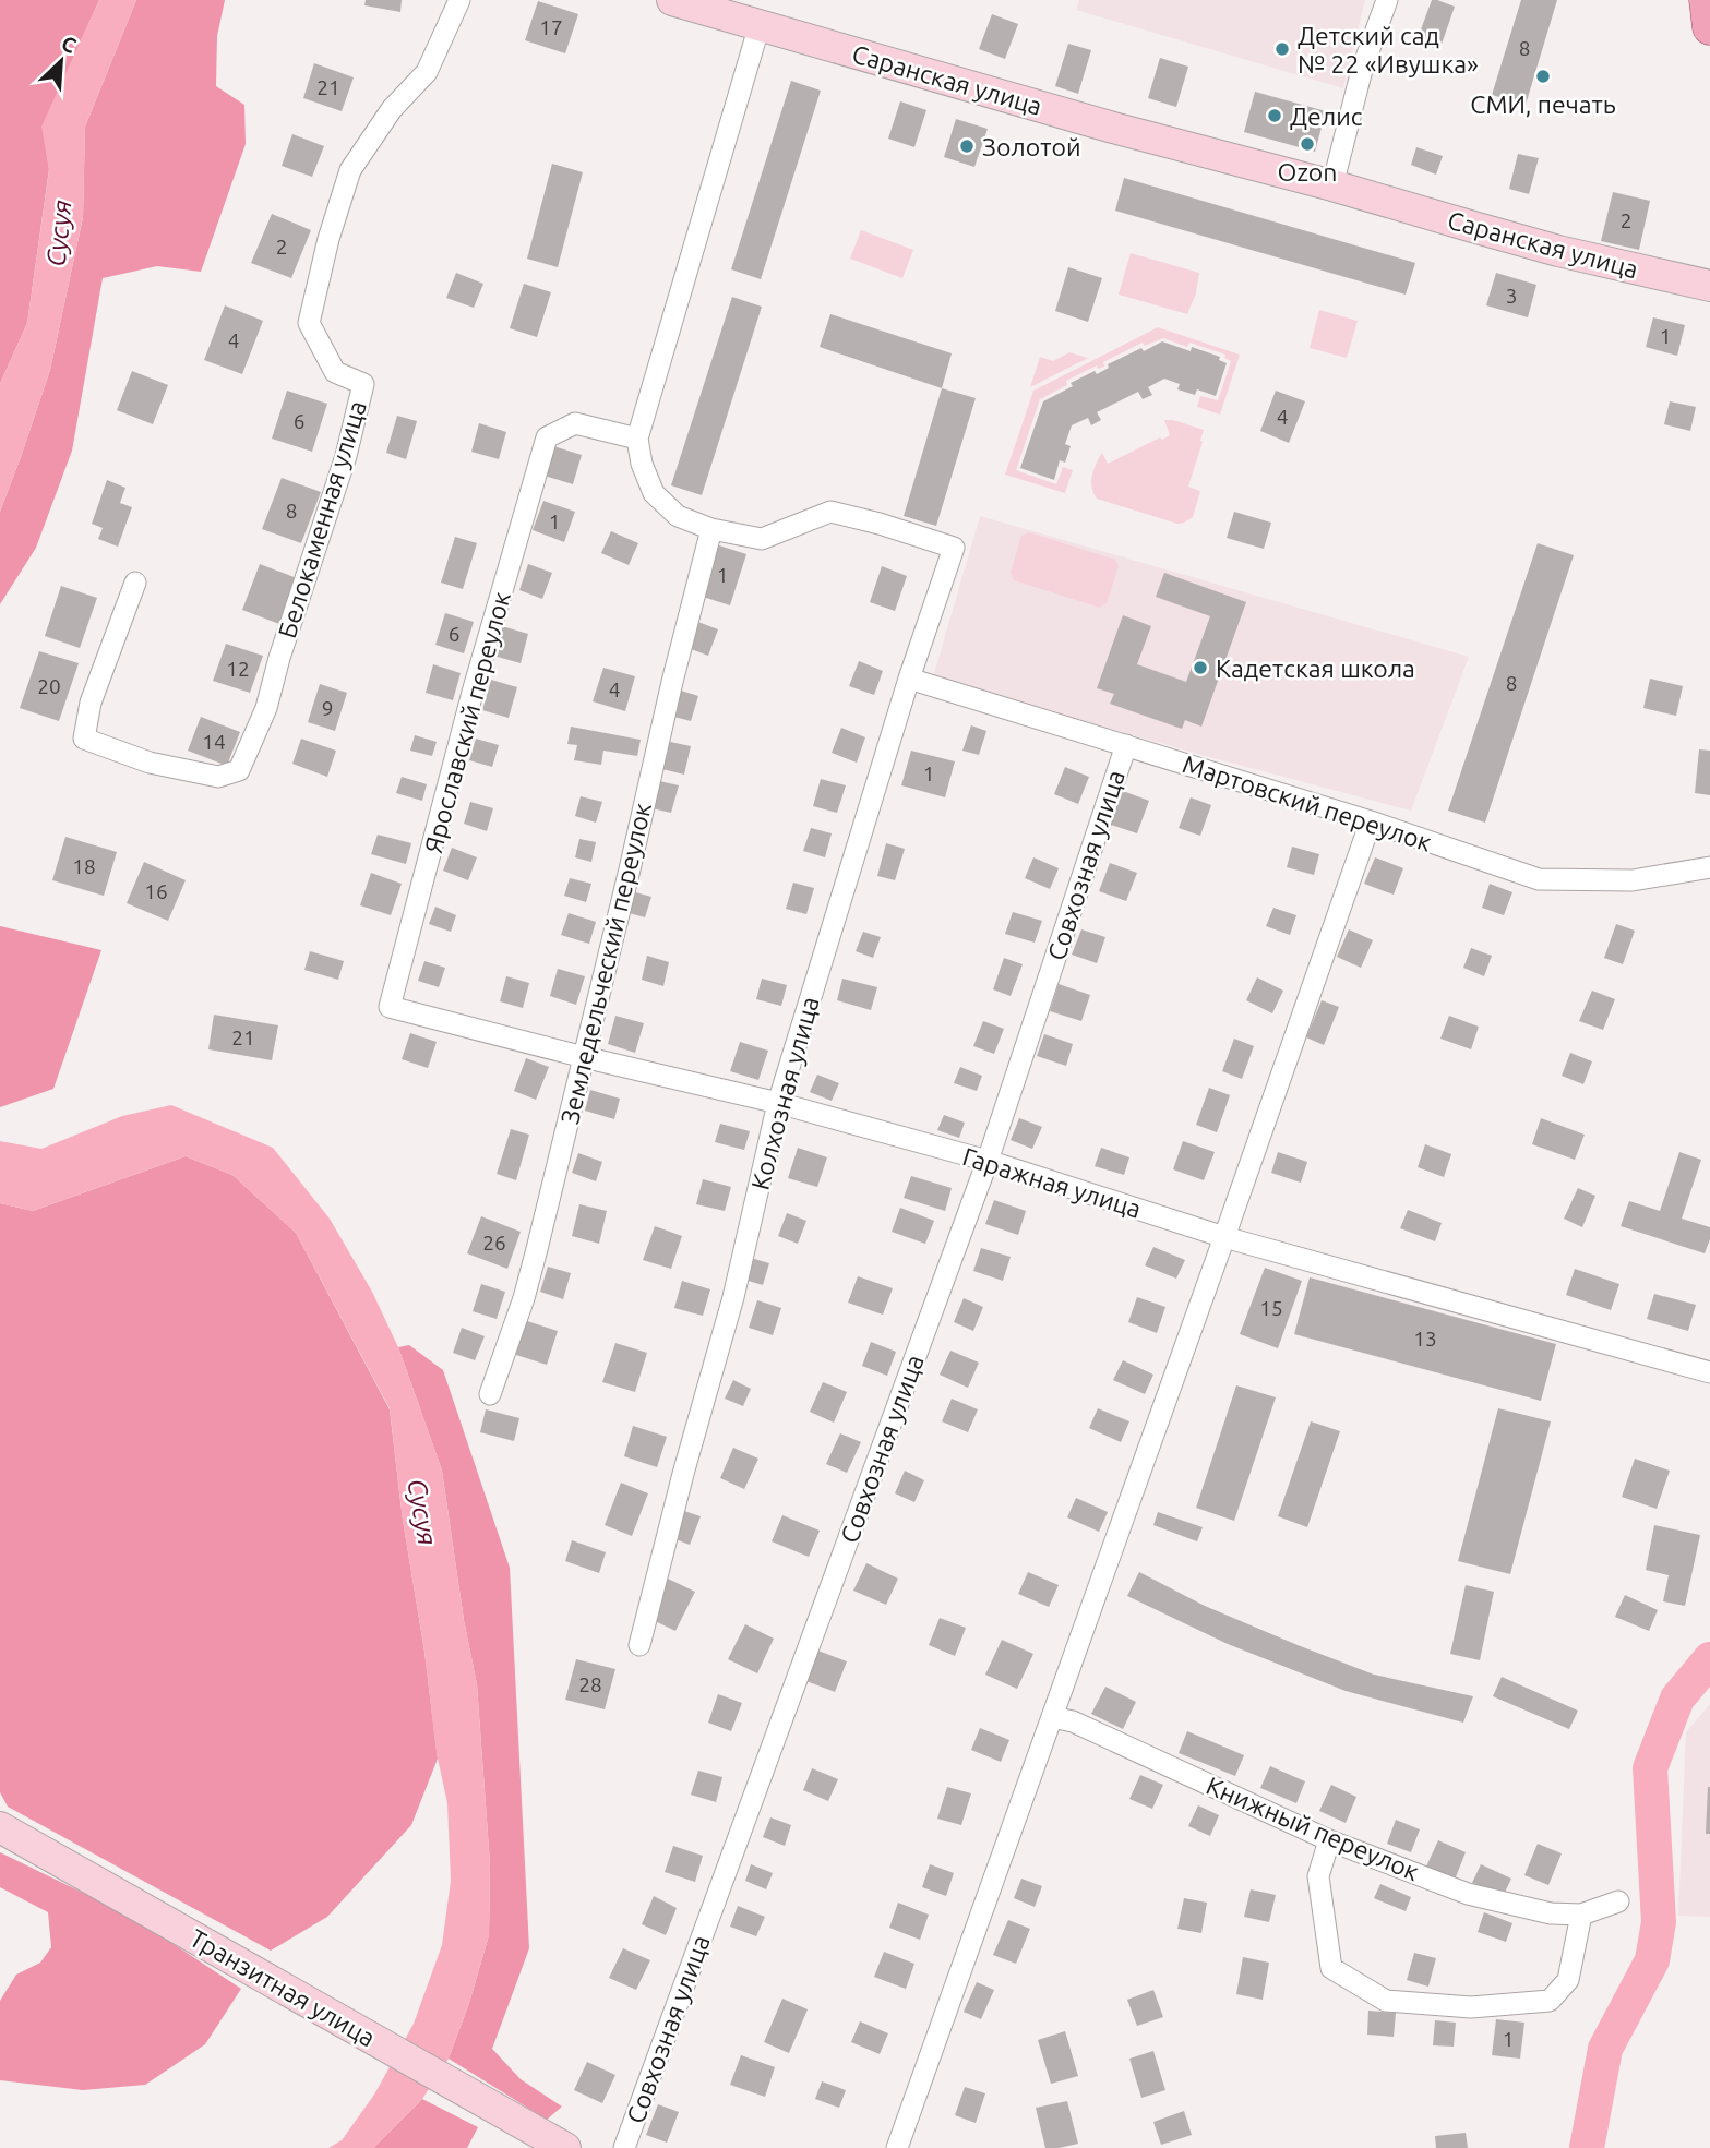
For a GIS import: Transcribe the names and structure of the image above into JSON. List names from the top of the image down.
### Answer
{
  "streets": {
    "street": [
      "Саранская улица",
      "Белокаменная улица",
      "Ярославский переулок",
      "Мартовский переулок",
      "Совхозная улица",
      "Земледельческий переулок",
      "Колхозная улица",
      "Гаражная улица",
      "Книжный переулок",
      "Транзитная улица"
    ]
  },
  "crossings": [
    ["Ярославский переулок", "Гаражная улица"],
    ["Мартовский переулок", "Совхозная улица"],
    ["Мартовский переулок", "Колхозная улица"],
    ["Совхозная улица", "Гаражная улица"],
    ["Земледельческий переулок", "Колхозная улица"],
    ["Земледельческий переулок", "Гаражная улица"],
    ["Колхозная улица", "Гаражная улица"]
  ],
  "water": ["Сусуя"],
  "places": [
    "Детский сад № 22 «Ивушка»",
    "СМИ, печать",
    "Делис",
    "Ozon",
    "Золотой",
    "Кадетская школа"
  ],
  "house_numbers": [
    "17",
    "8",
    "21",
    "2",
    "2",
    "3",
    "1",
    "4",
    "4",
    "6",
    "8",
    "1",
    "1",
    "6",
    "12",
    "8",
    "20",
    "4",
    "9",
    "14",
    "1",
    "18",
    "16",
    "21",
    "26",
    "15",
    "13",
    "28",
    "1"
  ],
  "north": "top right"
}
